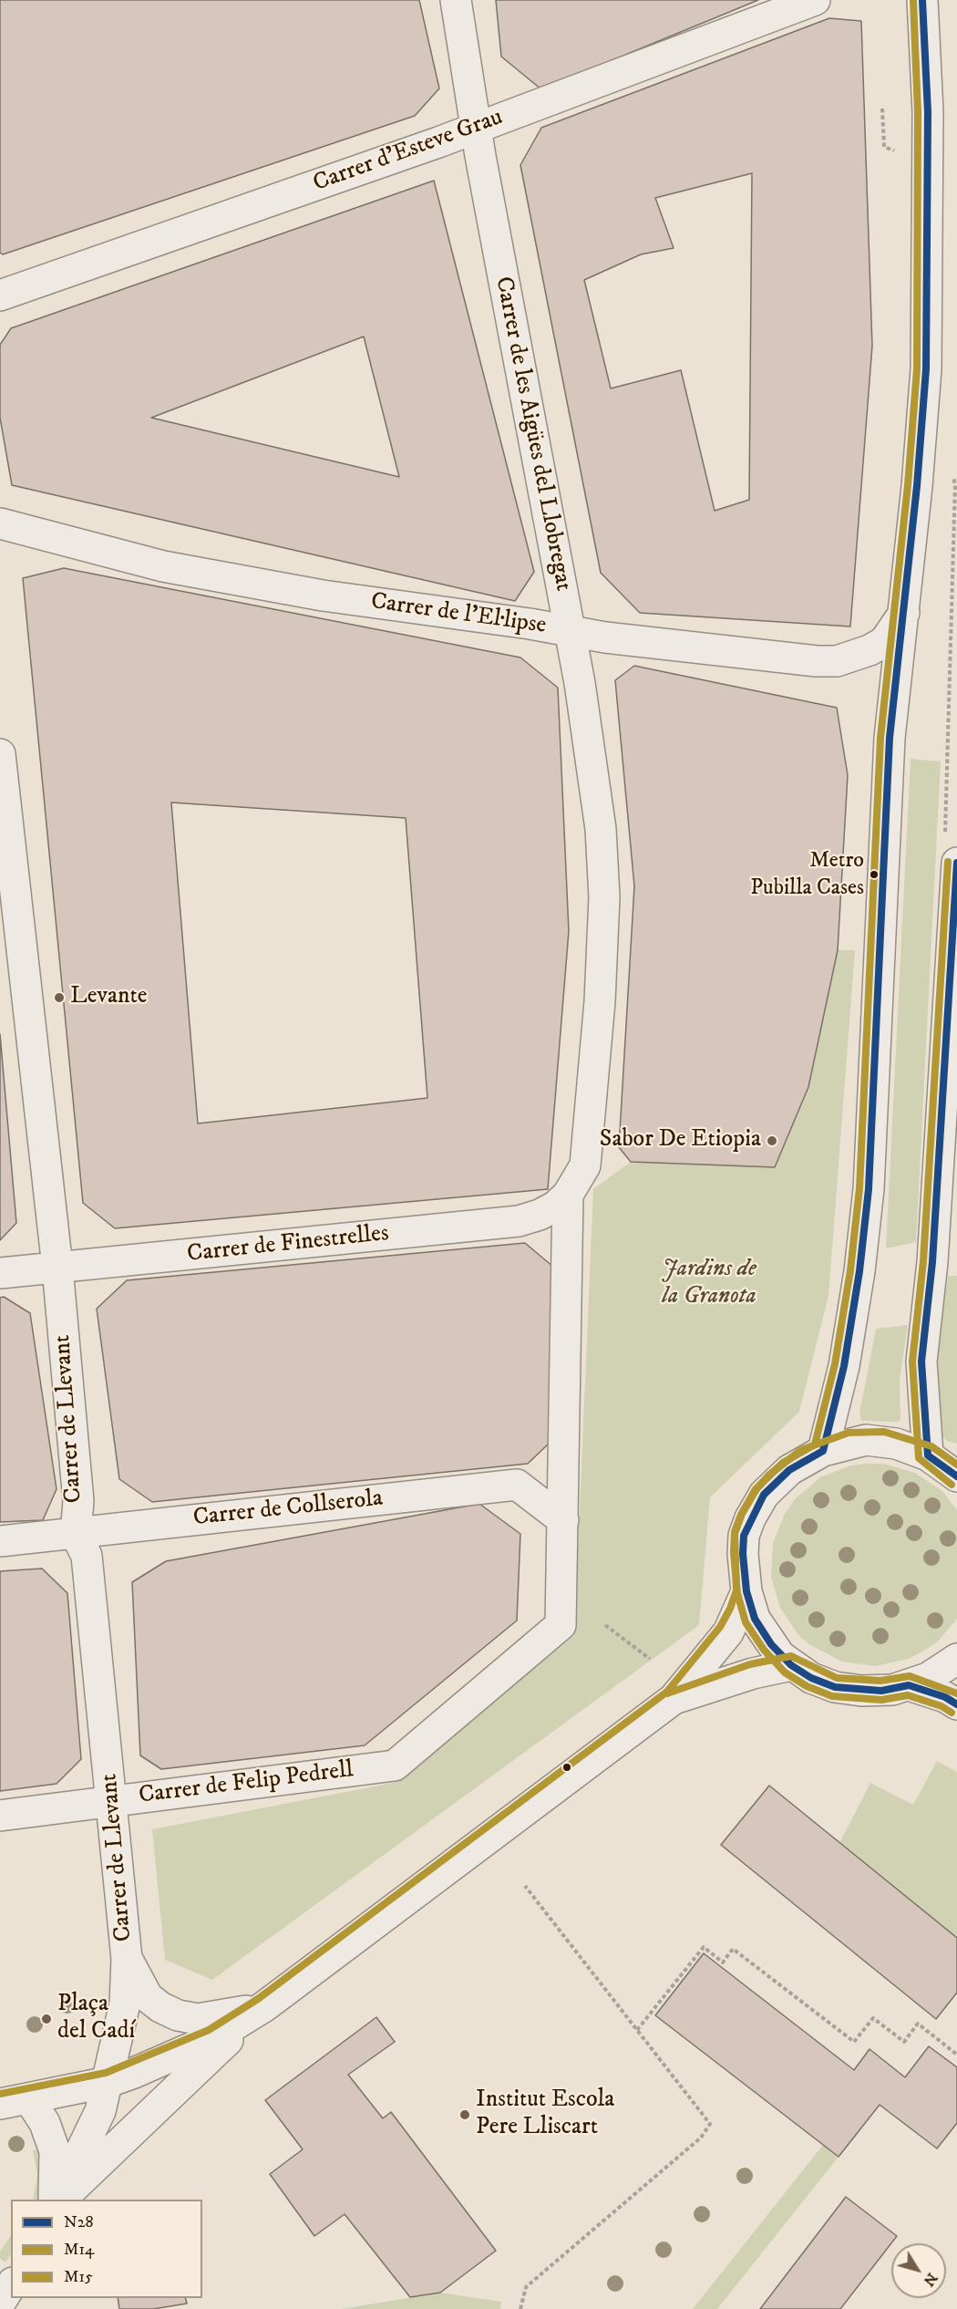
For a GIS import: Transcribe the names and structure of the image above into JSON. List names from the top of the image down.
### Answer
{
  "streets": {
    "street": [
      "Carrer d'Esteve Grau",
      "Carrer de les Aigües del Llobregat",
      "Carrer de l'El·lipse",
      "Carrer de Finestrelles",
      "Carrer de Llevant",
      "Carrer de Collserola",
      "Carrer de Felip Pedrell"
    ]
  },
  "crossings": [
    ["Carrer d'Esteve Grau", "Carrer de les Aigües del Llobregat"],
    ["Carrer de les Aigües del Llobregat", "Carrer de l'El·lipse"],
    ["Carrer de les Aigües del Llobregat", "Carrer de Finestrelles"],
    ["Carrer de les Aigües del Llobregat", "Carrer de Collserola"],
    ["Carrer de les Aigües del Llobregat", "Carrer de Felip Pedrell"],
    ["Carrer de Finestrelles", "Carrer de Llevant"],
    ["Carrer de Llevant", "Carrer de Collserola"],
    ["Carrer de Llevant", "Carrer de Felip Pedrell"]
  ],
  "parks": ["Jardins de la Granota"],
  "places": [
    "Metro Pubilla Cases",
    "Levante",
    "Sabor De Etiopia",
    "Plaça del Cadí",
    "Institut Escola Pere Lliscart"
  ],
  "lines": ["transit line N28", "transit line M14", "transit line M15"],
  "legend": ["N28", "M14", "M15"],
  "north": "bottom right"
}
